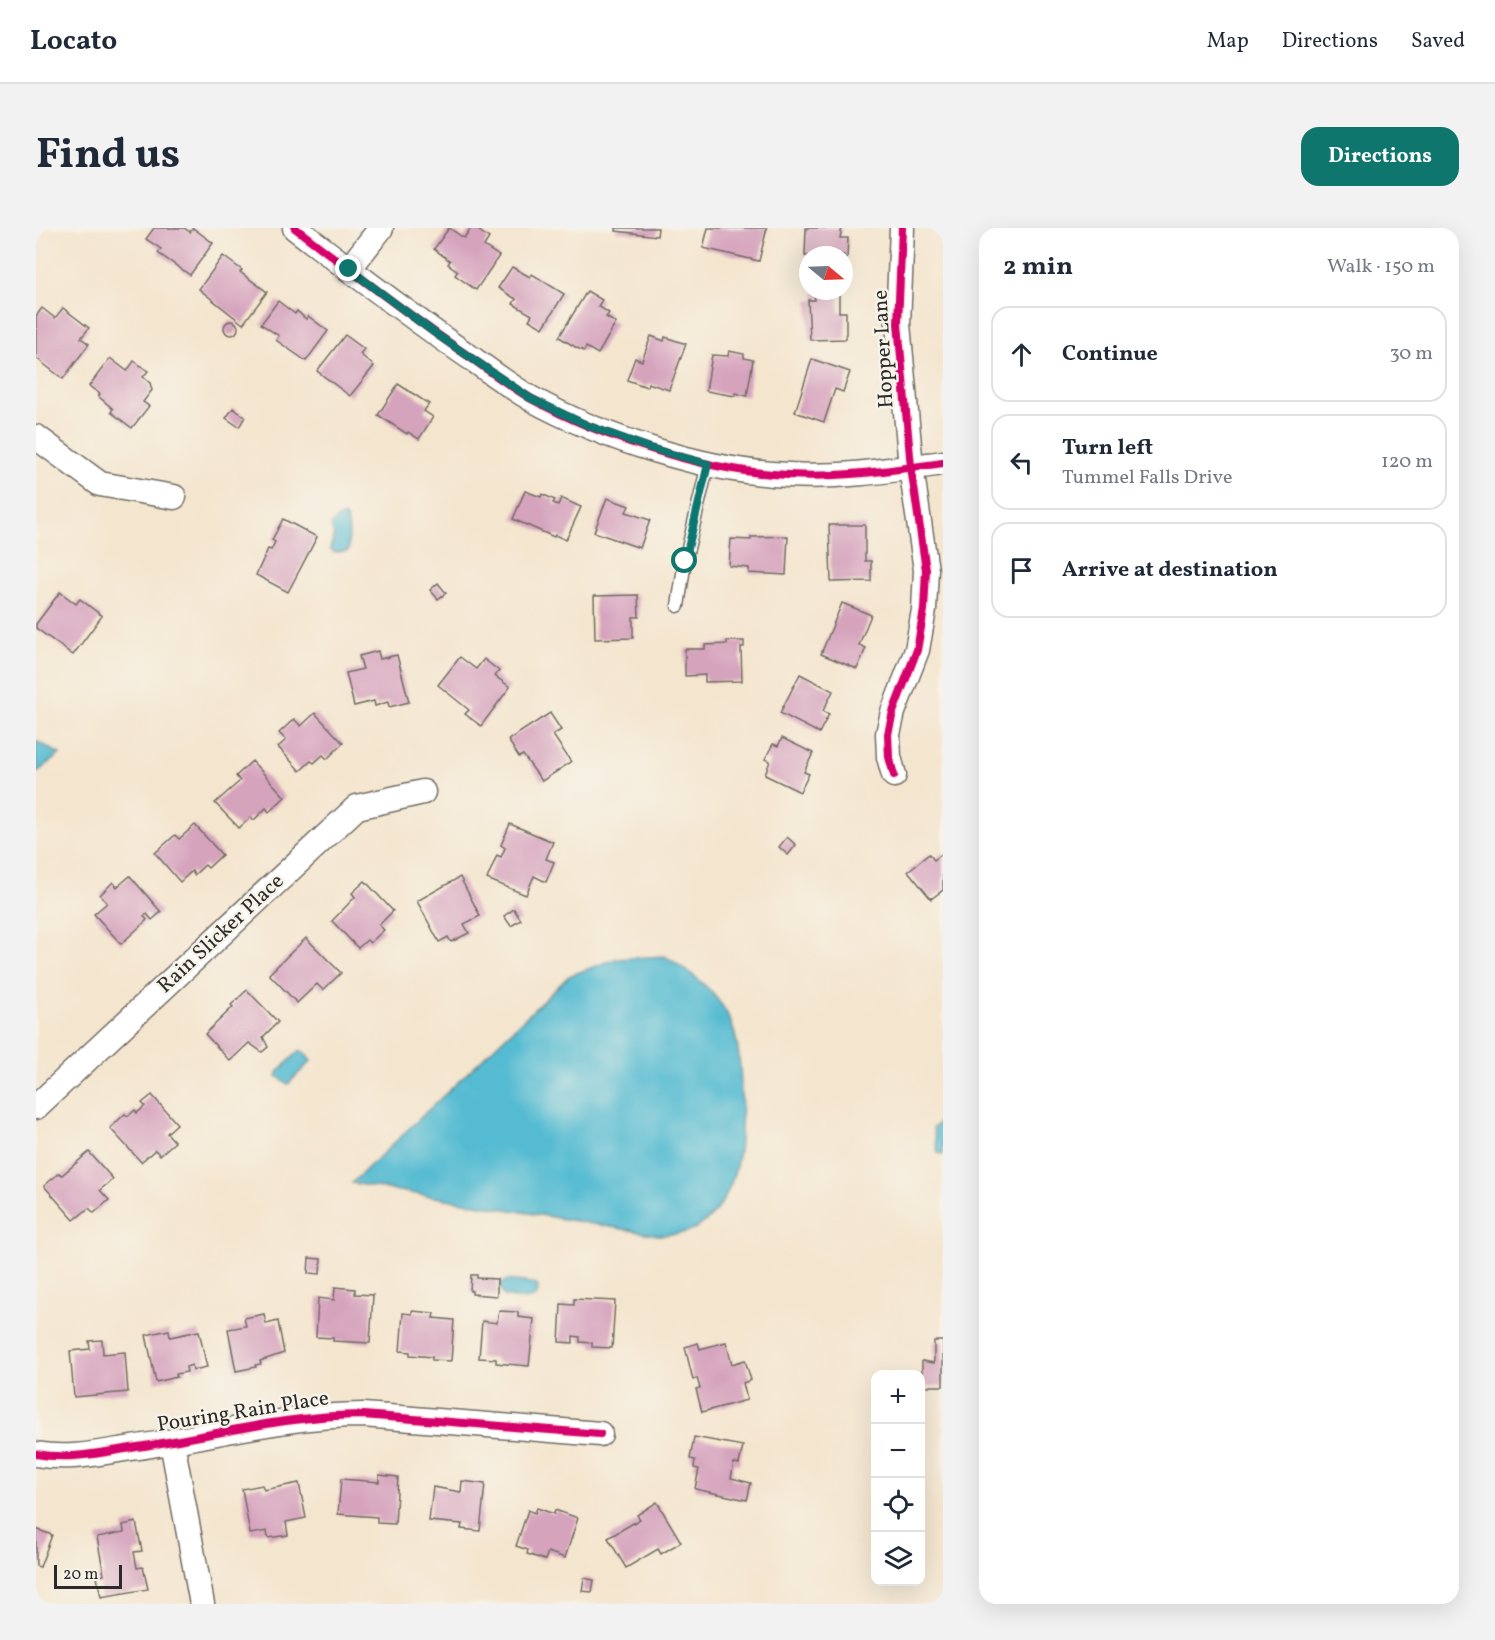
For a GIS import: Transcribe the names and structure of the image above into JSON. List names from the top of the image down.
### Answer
{
  "streets": {
    "street": ["Hopper Lane", "Rain Slicker Place", "Pouring Rain Place"]
  },
  "scale_bar": "20 m",
  "north": "right",
  "page": {
    "header": "Locato",
    "nav": ["Map", "Directions", "Saved"],
    "title": "Find us",
    "buttons": "Directions",
    "heading": ["2 min", "Walk · 150 m"],
    "list": [
      ["Continue", "30 m"],
      ["Turn left", "Tummel Falls Drive", "120 m"],
      "Arrive at destination"
    ],
    "map_buttons": ["+", "−"],
    "scale": "20 m"
  }
}
